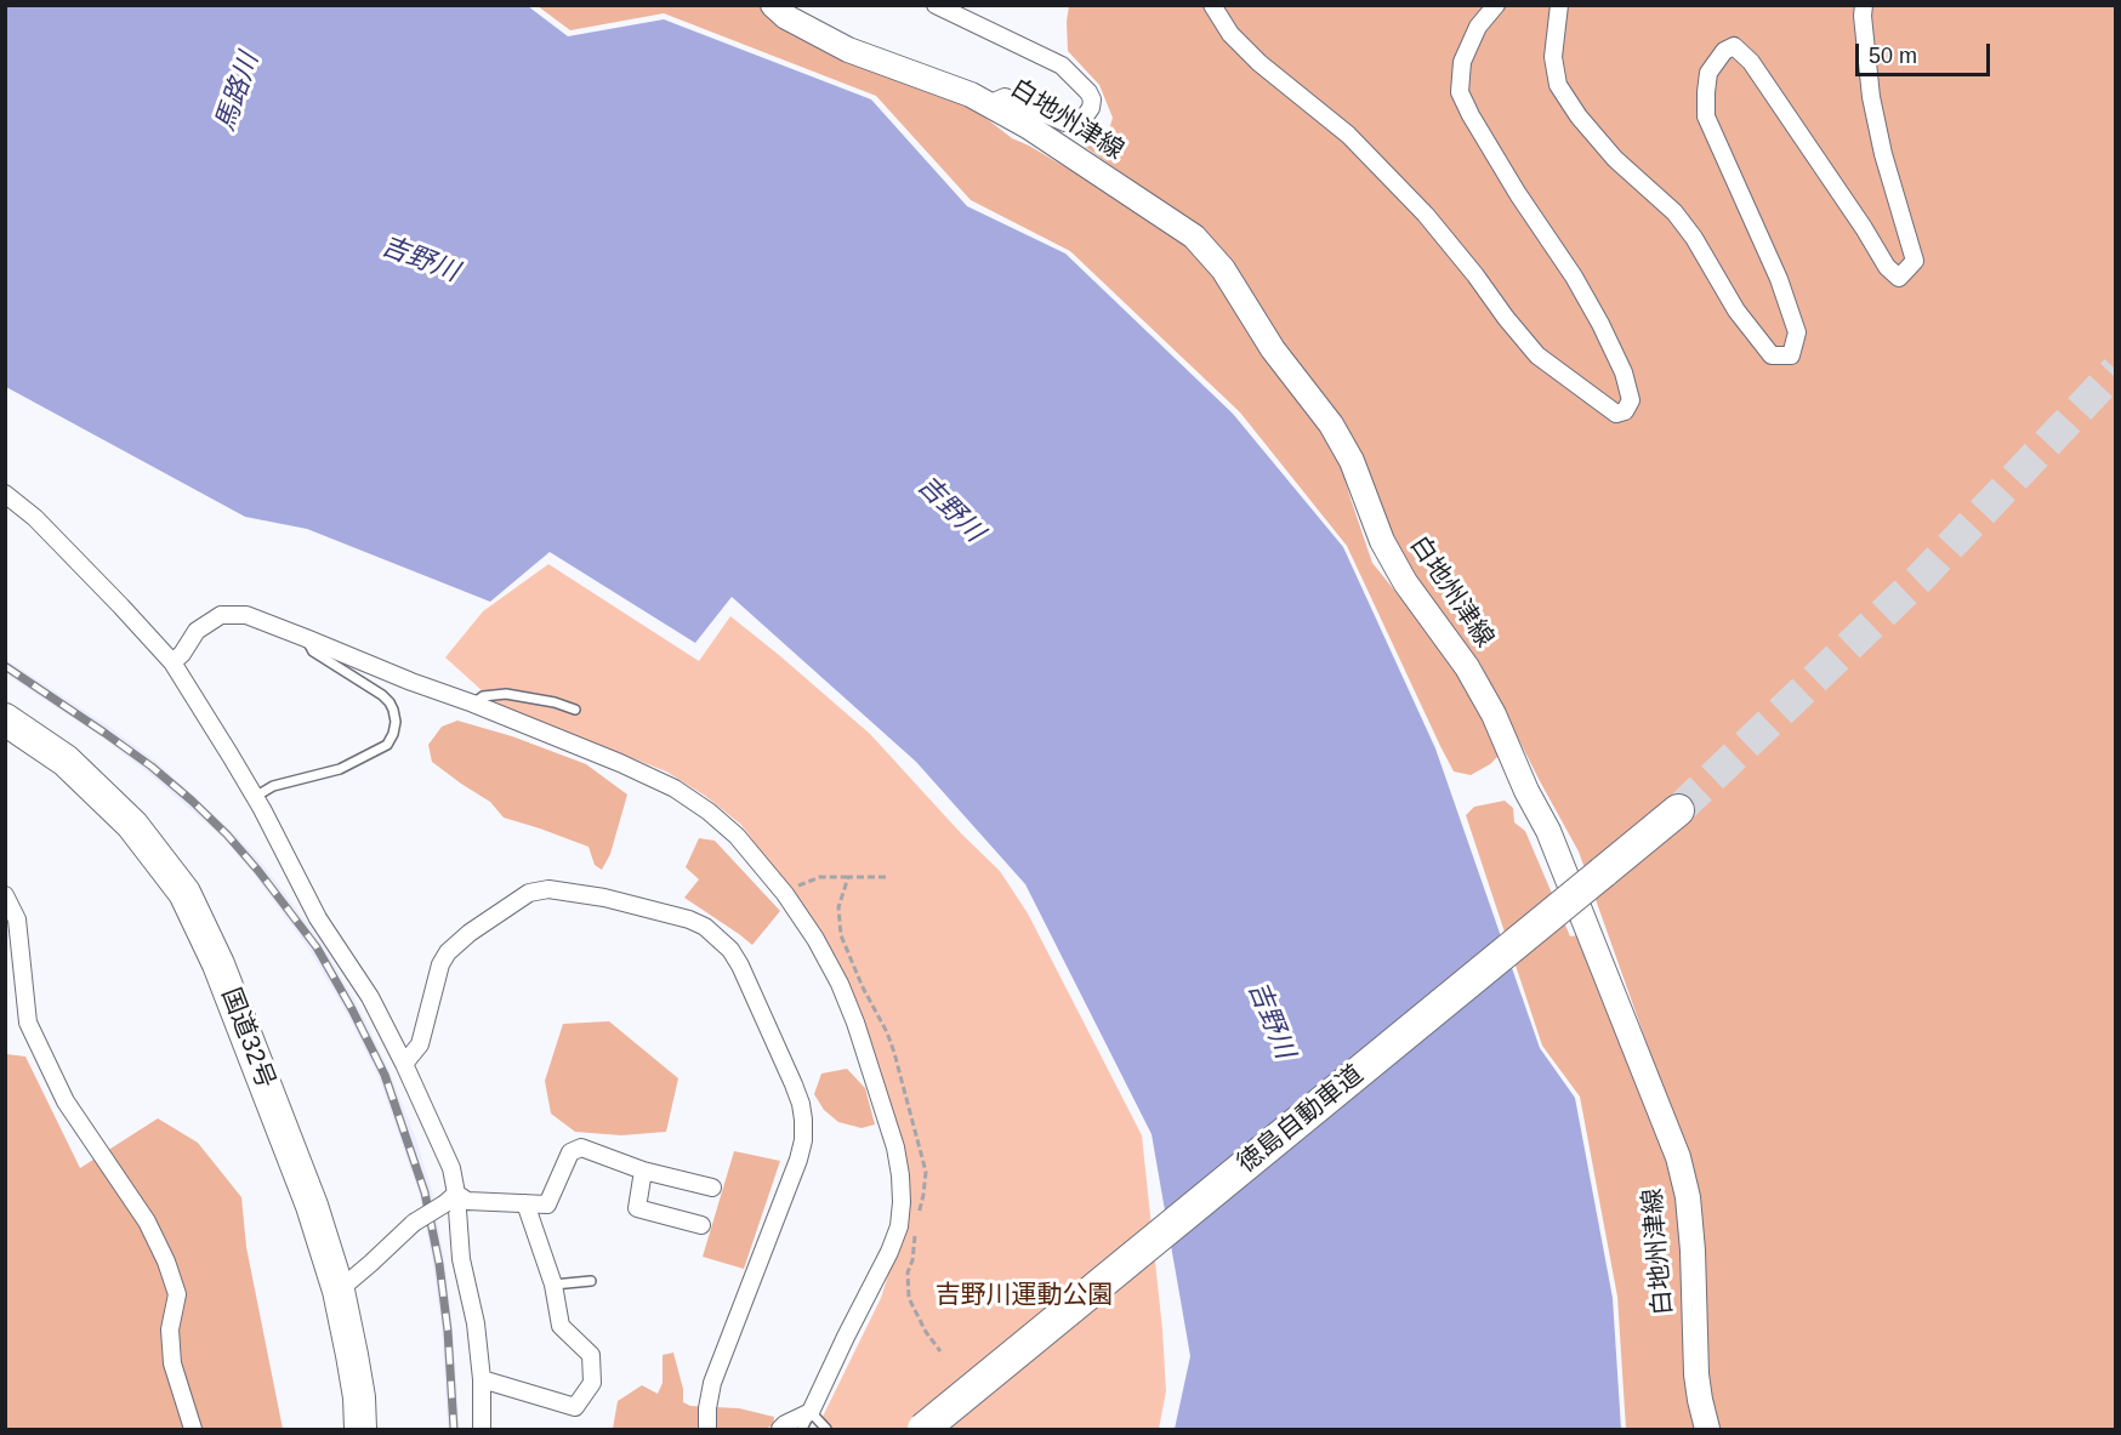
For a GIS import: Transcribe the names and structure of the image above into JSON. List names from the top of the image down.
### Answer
{
  "streets": {
    "highway": ["国道32号", "徳島自動車道"],
    "main road": ["白地州津線"]
  },
  "water": ["馬路川", "吉野川"],
  "parks": ["吉野川運動公園"],
  "scale_bar": "50 m"
}
